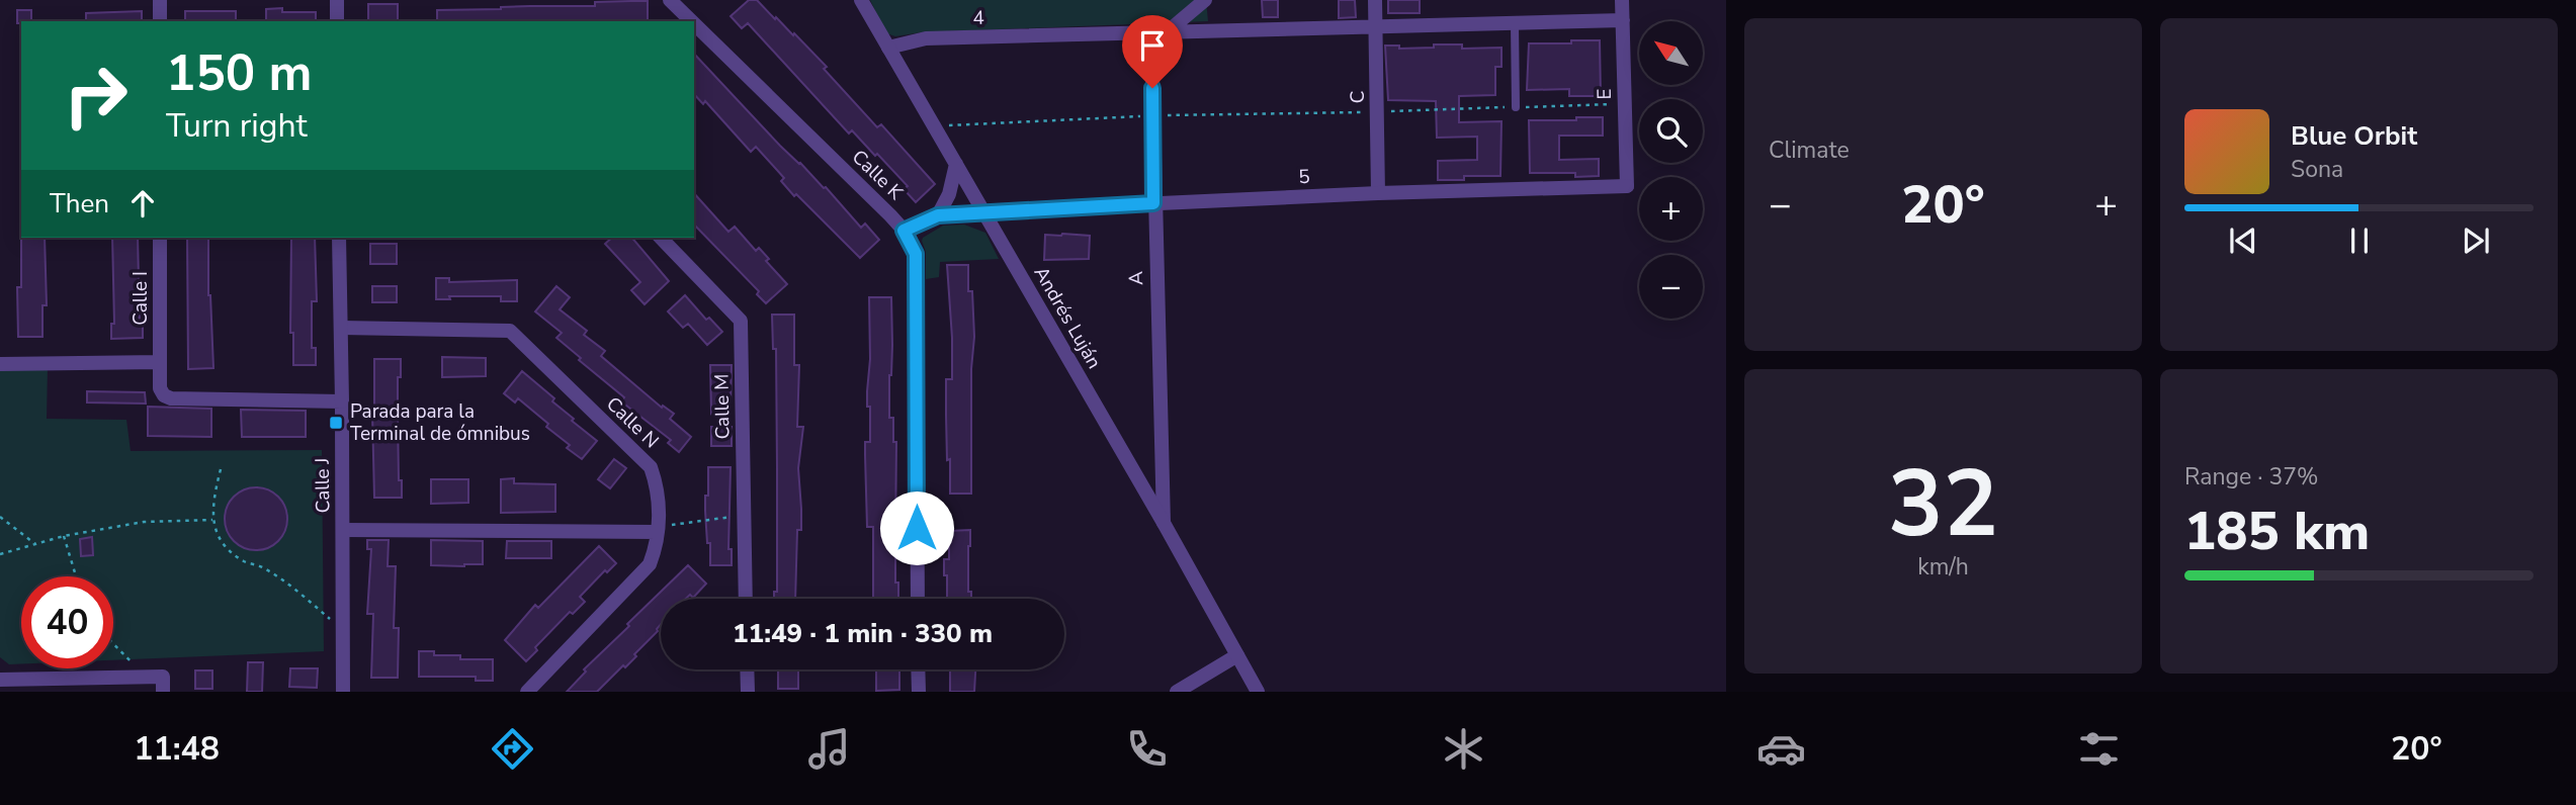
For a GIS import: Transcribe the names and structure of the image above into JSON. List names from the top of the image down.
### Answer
{
  "streets": {
    "street": [
      "4",
      "E",
      "C",
      "Calle K",
      "5",
      "A",
      "Calle I",
      "Andrés Luján",
      "Calle M",
      "Calle N",
      "Calle J"
    ]
  },
  "crossings": [
    ["4", "E"],
    ["4", "C"],
    ["4", "A"],
    ["4", "Andrés Luján"],
    ["E", "5"],
    ["C", "5"],
    ["Calle K", "5"],
    ["5", "A"],
    ["5", "Andrés Luján"],
    ["A", "Andrés Luján"],
    ["Calle I", "Calle J"],
    ["Calle N", "Calle J"]
  ],
  "places": {
    "transit": ["Parada para la Terminal de ómnibus"]
  },
  "north": "top left",
  "page": {
    "tile": [
      "Climate",
      ["32", "km/h"],
      ["Range · 37%", "185 km"]
    ],
    "map_buttons": ["+", "−"],
    "turn": ["150 m", "Turn right"],
    "song": ["Blue Orbit", "Sona"],
    "then": "Then",
    "heat": ["−", "20°", "+"],
    "limit": "40",
    "trip": "11:49 · 1 min · 330 m",
    "tabs": ["11:48", "20°"]
  }
}
